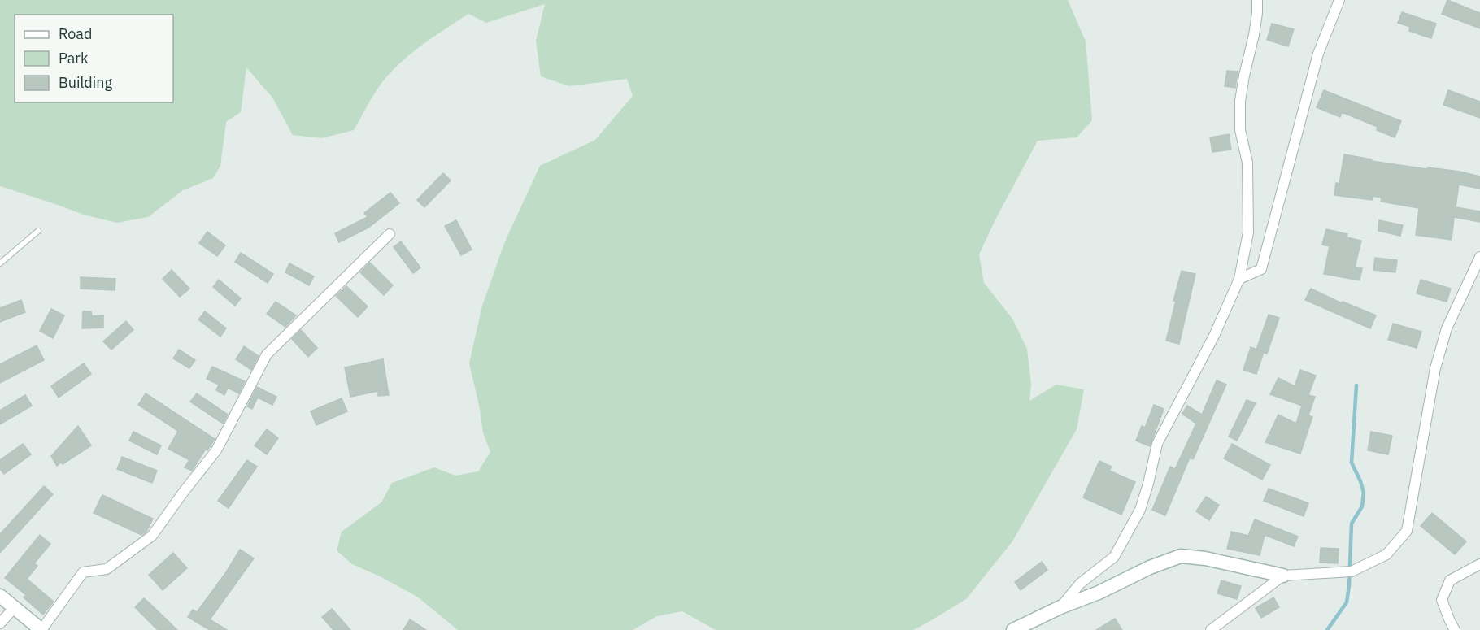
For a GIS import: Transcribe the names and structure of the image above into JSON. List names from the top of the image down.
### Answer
{
  "legend": ["Road", "Park", "Building"]
}
